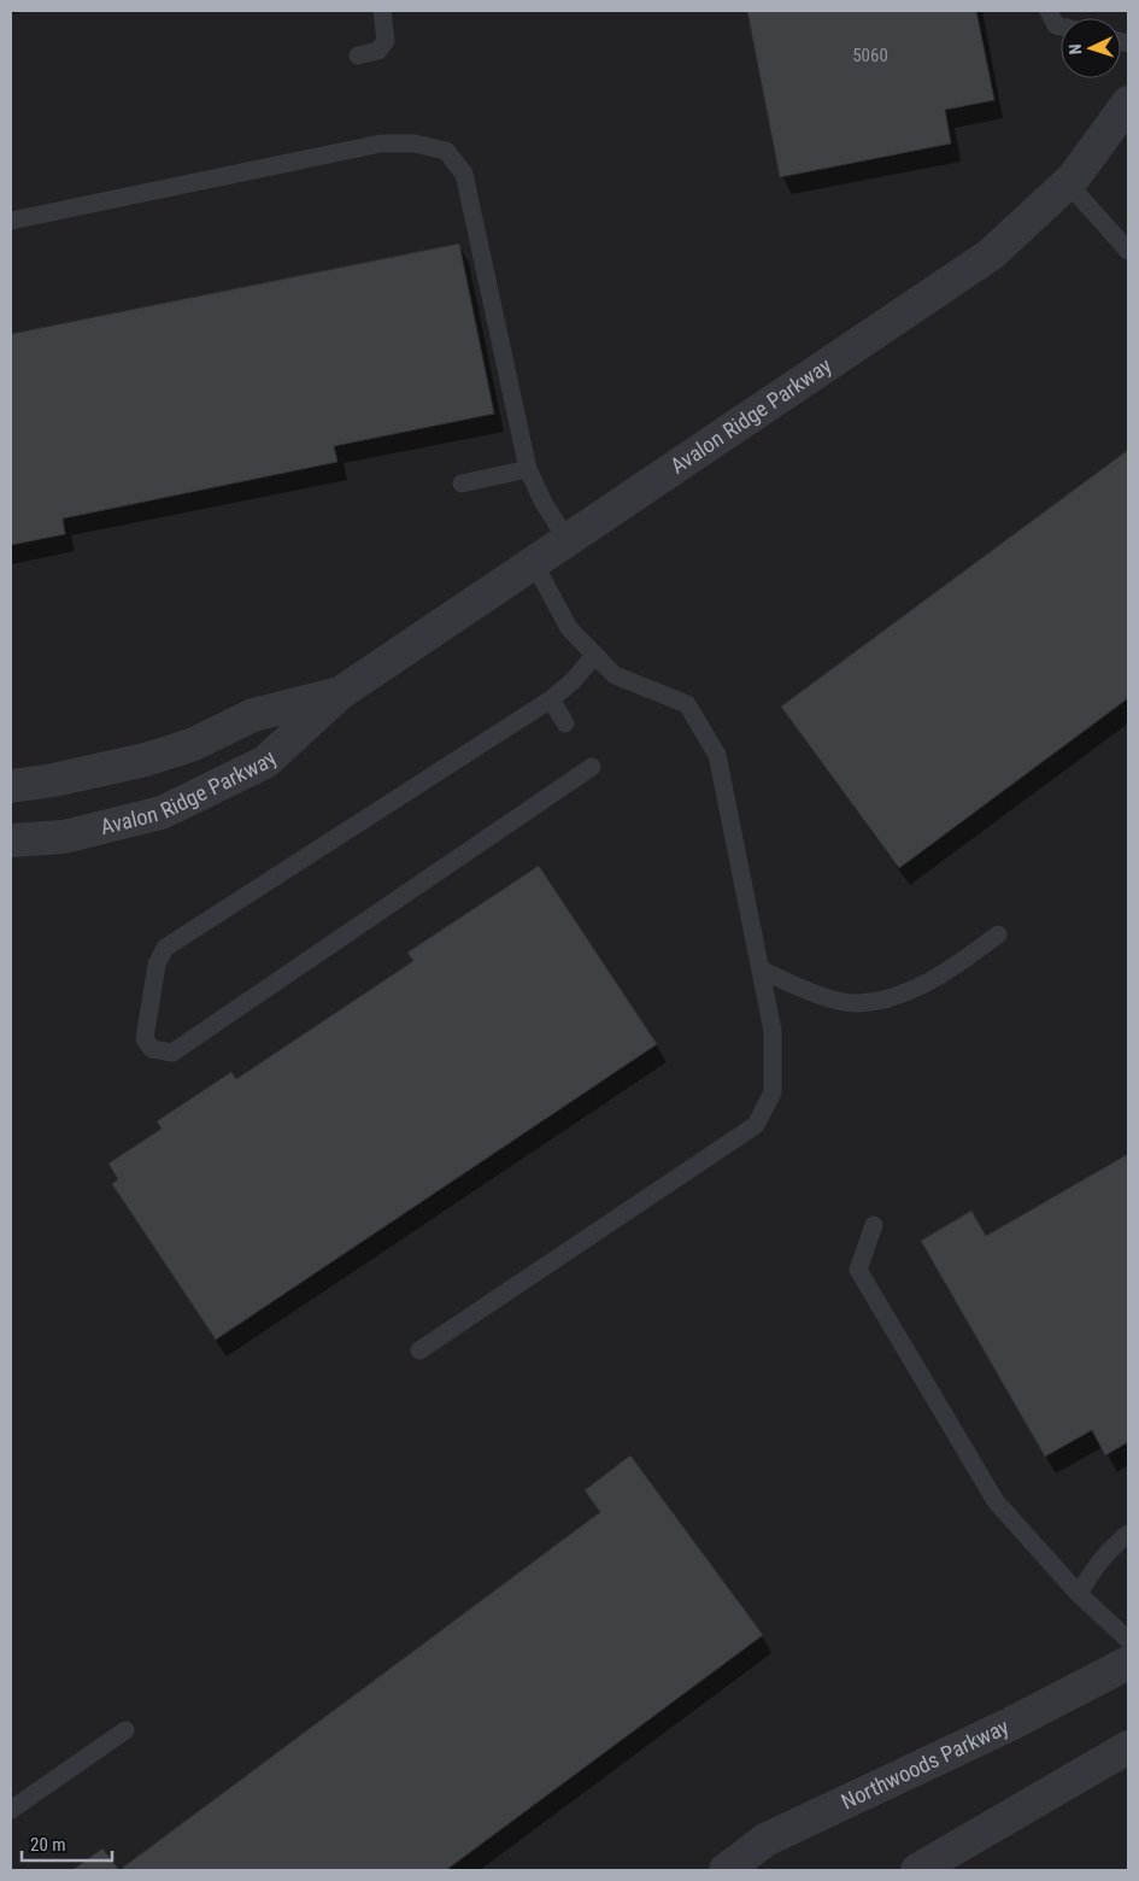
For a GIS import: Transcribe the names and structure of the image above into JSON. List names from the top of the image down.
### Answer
{
  "streets": {
    "street": ["Avalon Ridge Parkway", "Northwoods Parkway"]
  },
  "house_numbers": ["5060"],
  "scale_bar": "20 m",
  "north": "left"
}
